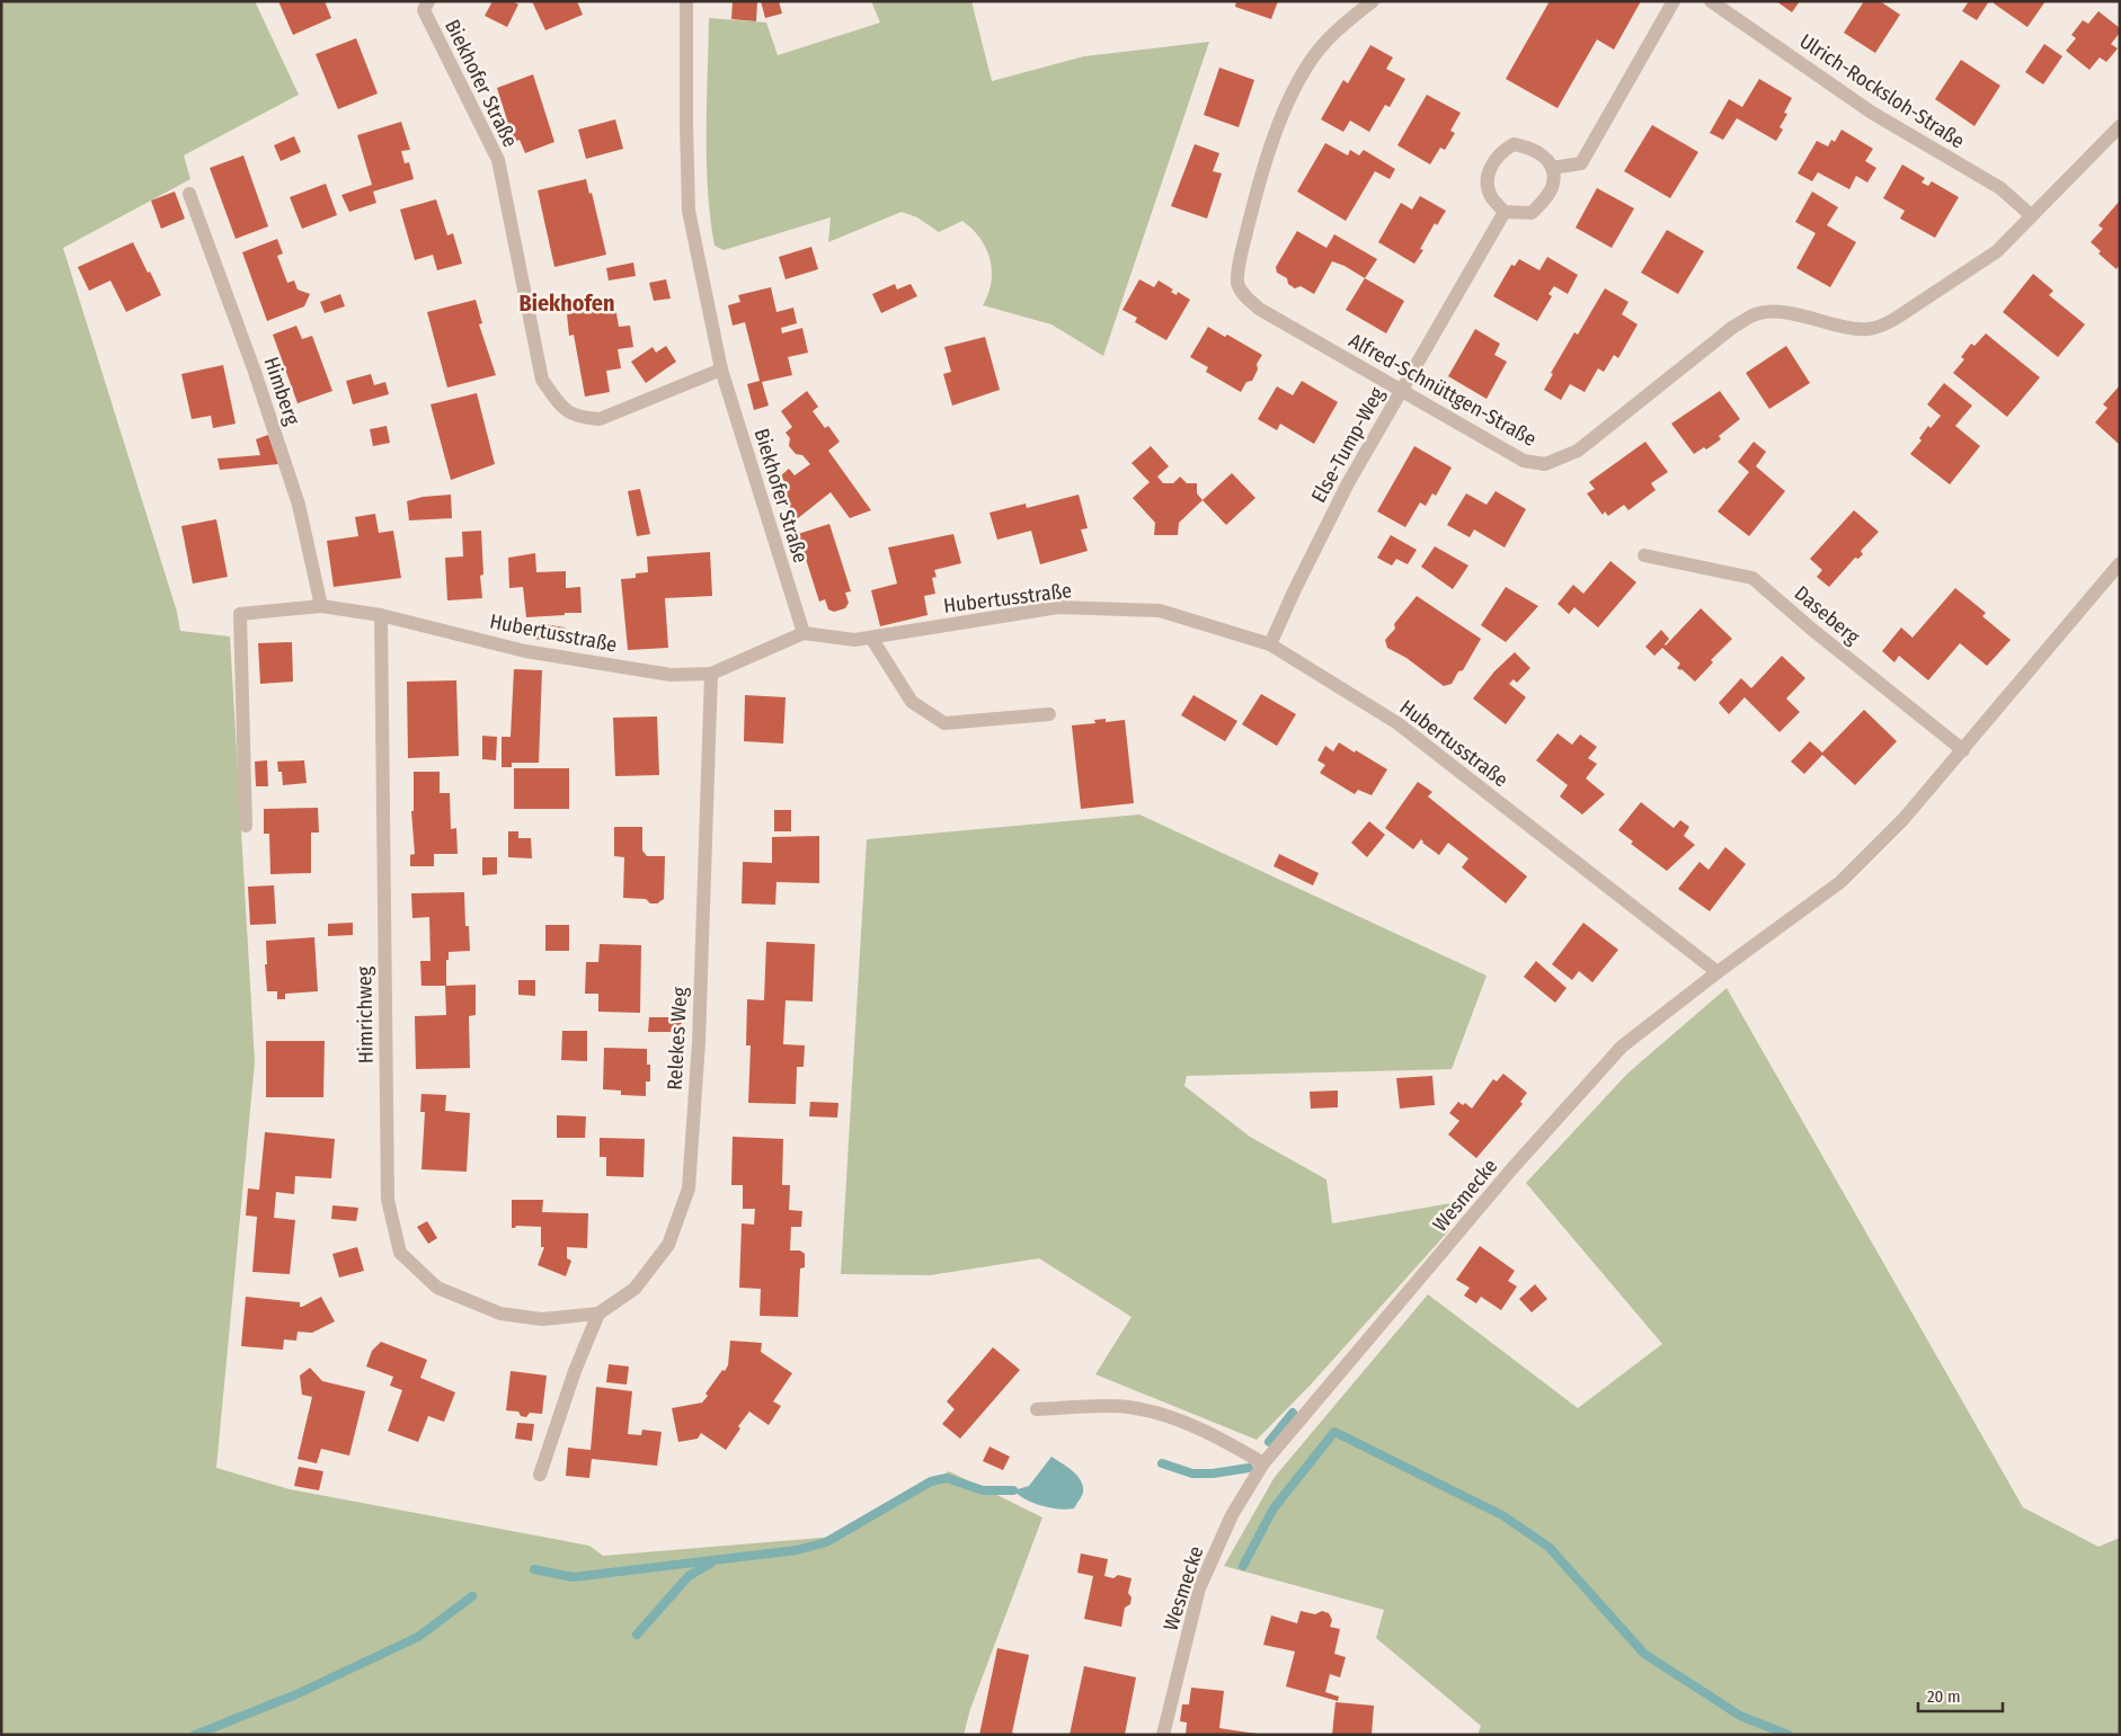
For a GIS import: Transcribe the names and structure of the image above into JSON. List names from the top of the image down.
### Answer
{
  "streets": {
    "street": [
      "Biekhofer Straße",
      "Ulrich-Rocksloh-Straße",
      "Alfred-Schnüttgen-Straße",
      "Himberg",
      "Else-Tump-Weg",
      "Hubertusstraße",
      "Daseberg",
      "Himrichweg",
      "Relekes Weg",
      "Wesmecke"
    ]
  },
  "crossings": [
    ["Biekhofer Straße", "Hubertusstraße"],
    ["Ulrich-Rocksloh-Straße", "Alfred-Schnüttgen-Straße"],
    ["Alfred-Schnüttgen-Straße", "Else-Tump-Weg"],
    ["Himberg", "Hubertusstraße"],
    ["Else-Tump-Weg", "Hubertusstraße"],
    ["Hubertusstraße", "Himrichweg"],
    ["Hubertusstraße", "Relekes Weg"],
    ["Hubertusstraße", "Wesmecke"],
    ["Himrichweg", "Relekes Weg"]
  ],
  "districts": ["Biekhofen"],
  "scale_bar": "20 m"
}
